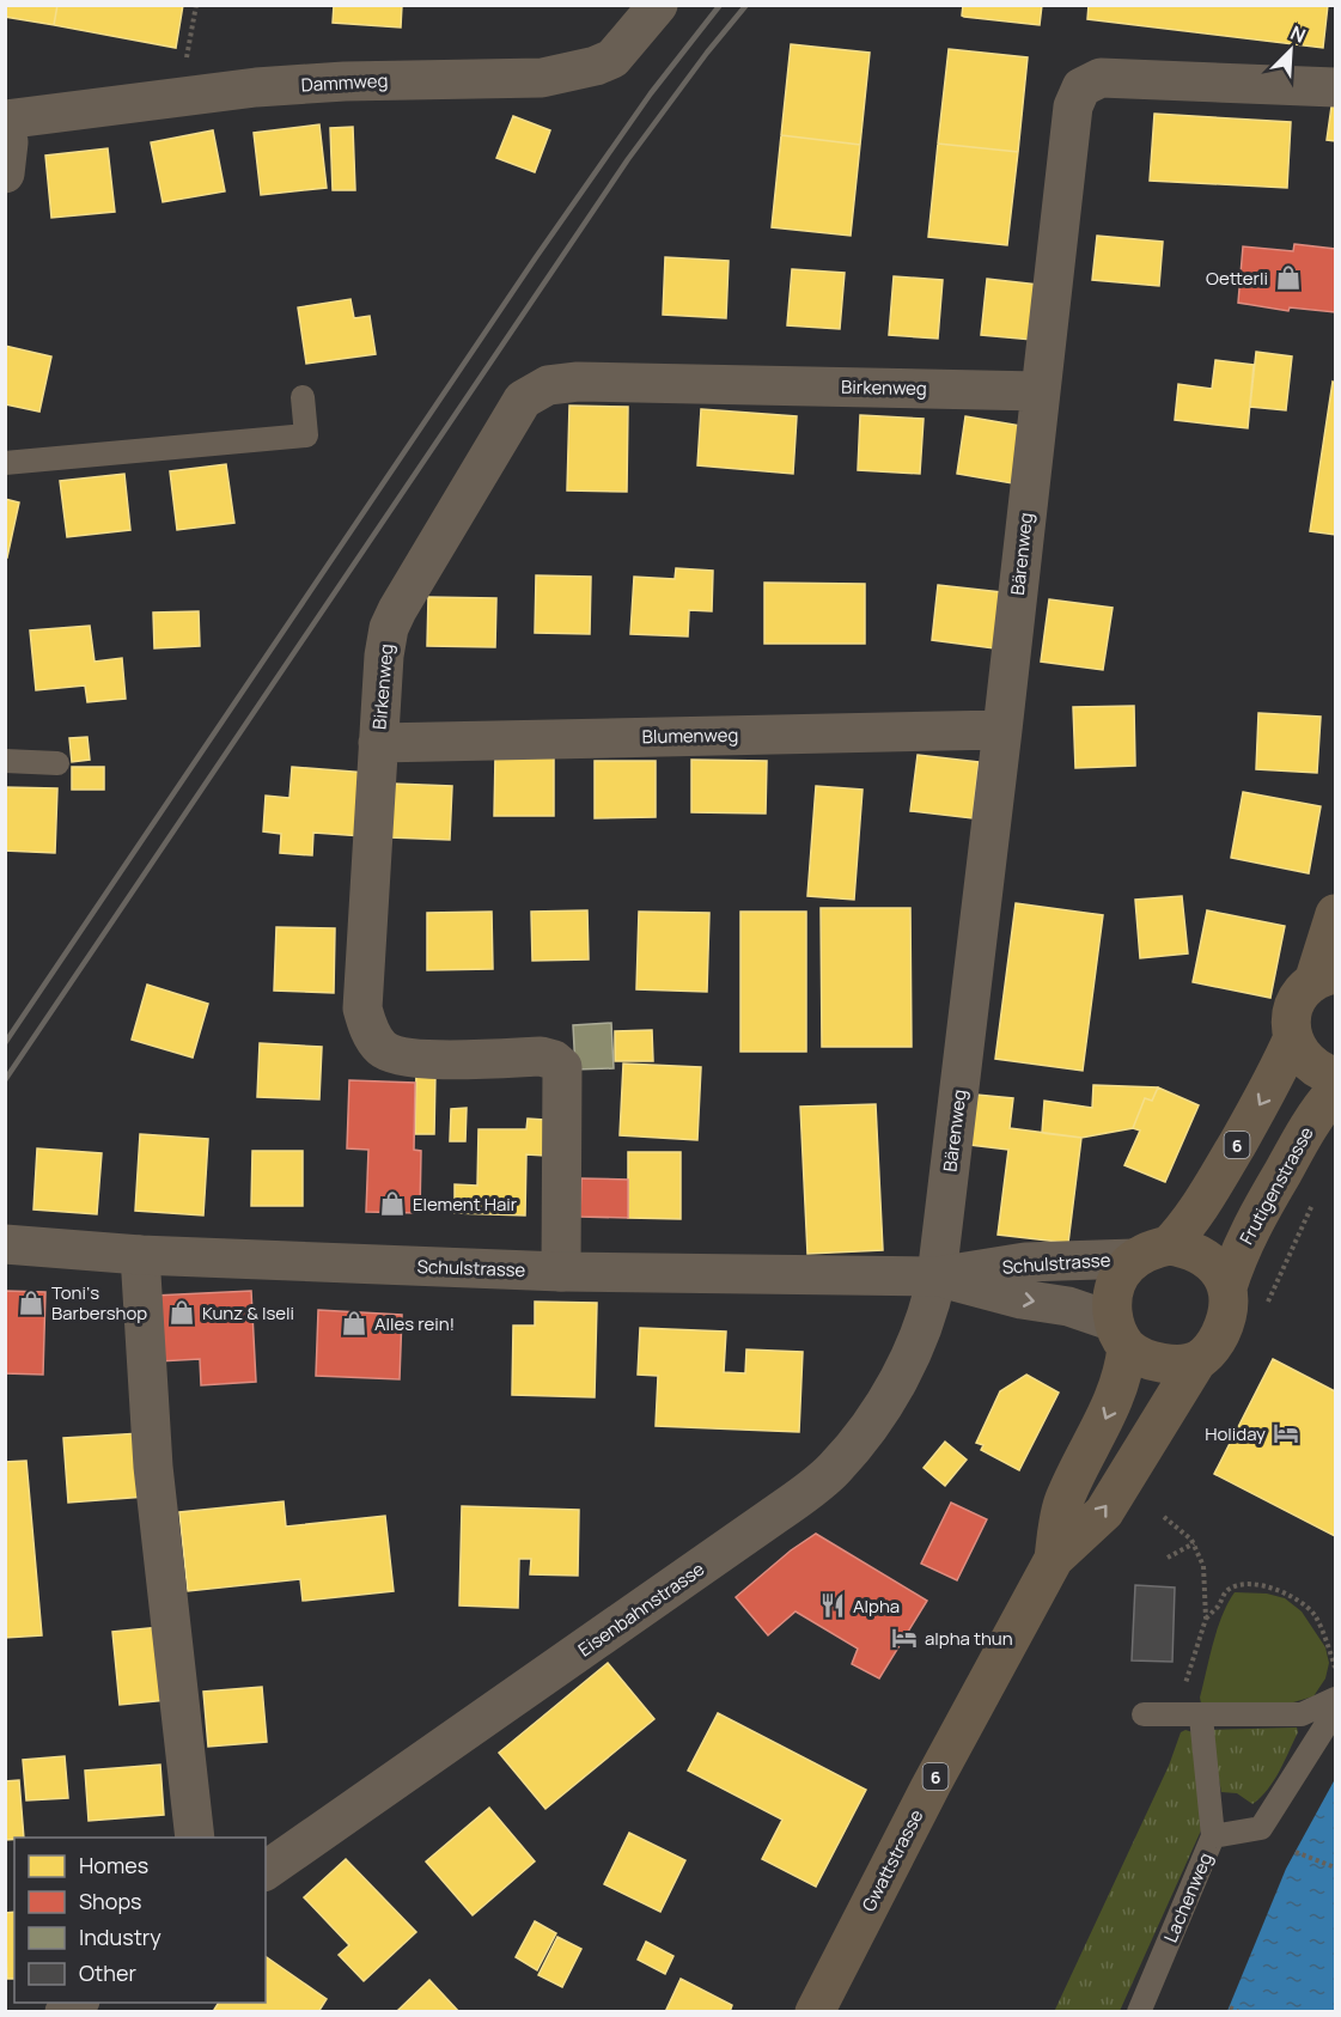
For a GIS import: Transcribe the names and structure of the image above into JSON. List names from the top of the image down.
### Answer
{
  "streets": {
    "main road": ["6", "Frutigenstrasse", "Gwattstrasse"],
    "street": [
      "Dammweg",
      "Birkenweg",
      "Bärenweg",
      "Blumenweg",
      "Schulstrasse",
      "Eisenbahnstrasse"
    ],
    "lane": ["Lachenweg"]
  },
  "crossings": [
    ["Birkenweg", "Bärenweg"],
    ["Birkenweg", "Blumenweg"],
    ["Birkenweg", "Schulstrasse"],
    ["Bärenweg", "Blumenweg"],
    ["Bärenweg", "Schulstrasse"],
    ["Bärenweg", "Eisenbahnstrasse"],
    ["6", "Frutigenstrasse"],
    ["6", "Schulstrasse"],
    ["6", "Gwattstrasse"],
    ["Frutigenstrasse", "Schulstrasse"],
    ["Frutigenstrasse", "Gwattstrasse"],
    ["Schulstrasse", "Eisenbahnstrasse"],
    ["Schulstrasse", "Gwattstrasse"]
  ],
  "places": {
    "shop": [
      "Oetterli",
      "Element Hair",
      "Toni‘s Barbershop",
      "Kunz & Iseli",
      "Alles rein!"
    ],
    "hotel": ["Holiday", "alpha thun"],
    "restaurant": ["Alpha"]
  },
  "legend": [
    "Homes",
    "Shops",
    "Industry",
    "Other"
  ],
  "north": "top right"
}
